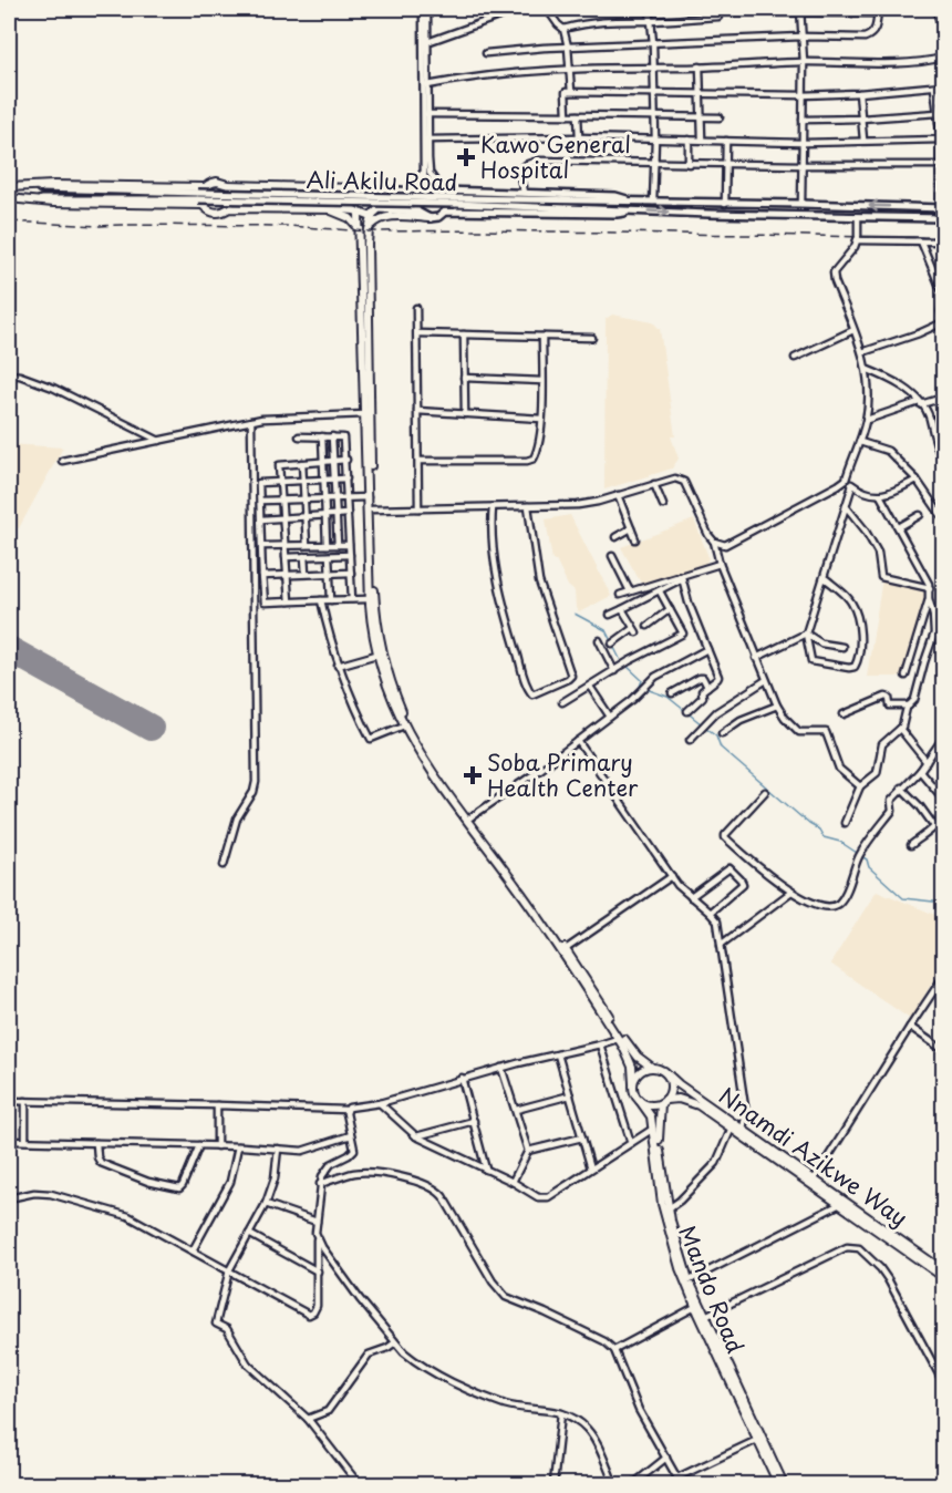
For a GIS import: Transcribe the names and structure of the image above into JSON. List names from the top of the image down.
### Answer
{
  "streets": {
    "highway": ["Nnamdi Azikwe Way", "Mando Road"],
    "main road": ["Ali Akilu Road"]
  },
  "crossings": [
    ["Nnamdi Azikwe Way", "Mando Road"]
  ],
  "places": {
    "health": ["Kawo General Hospital", "Soba Primary Health Center"]
  }
}
